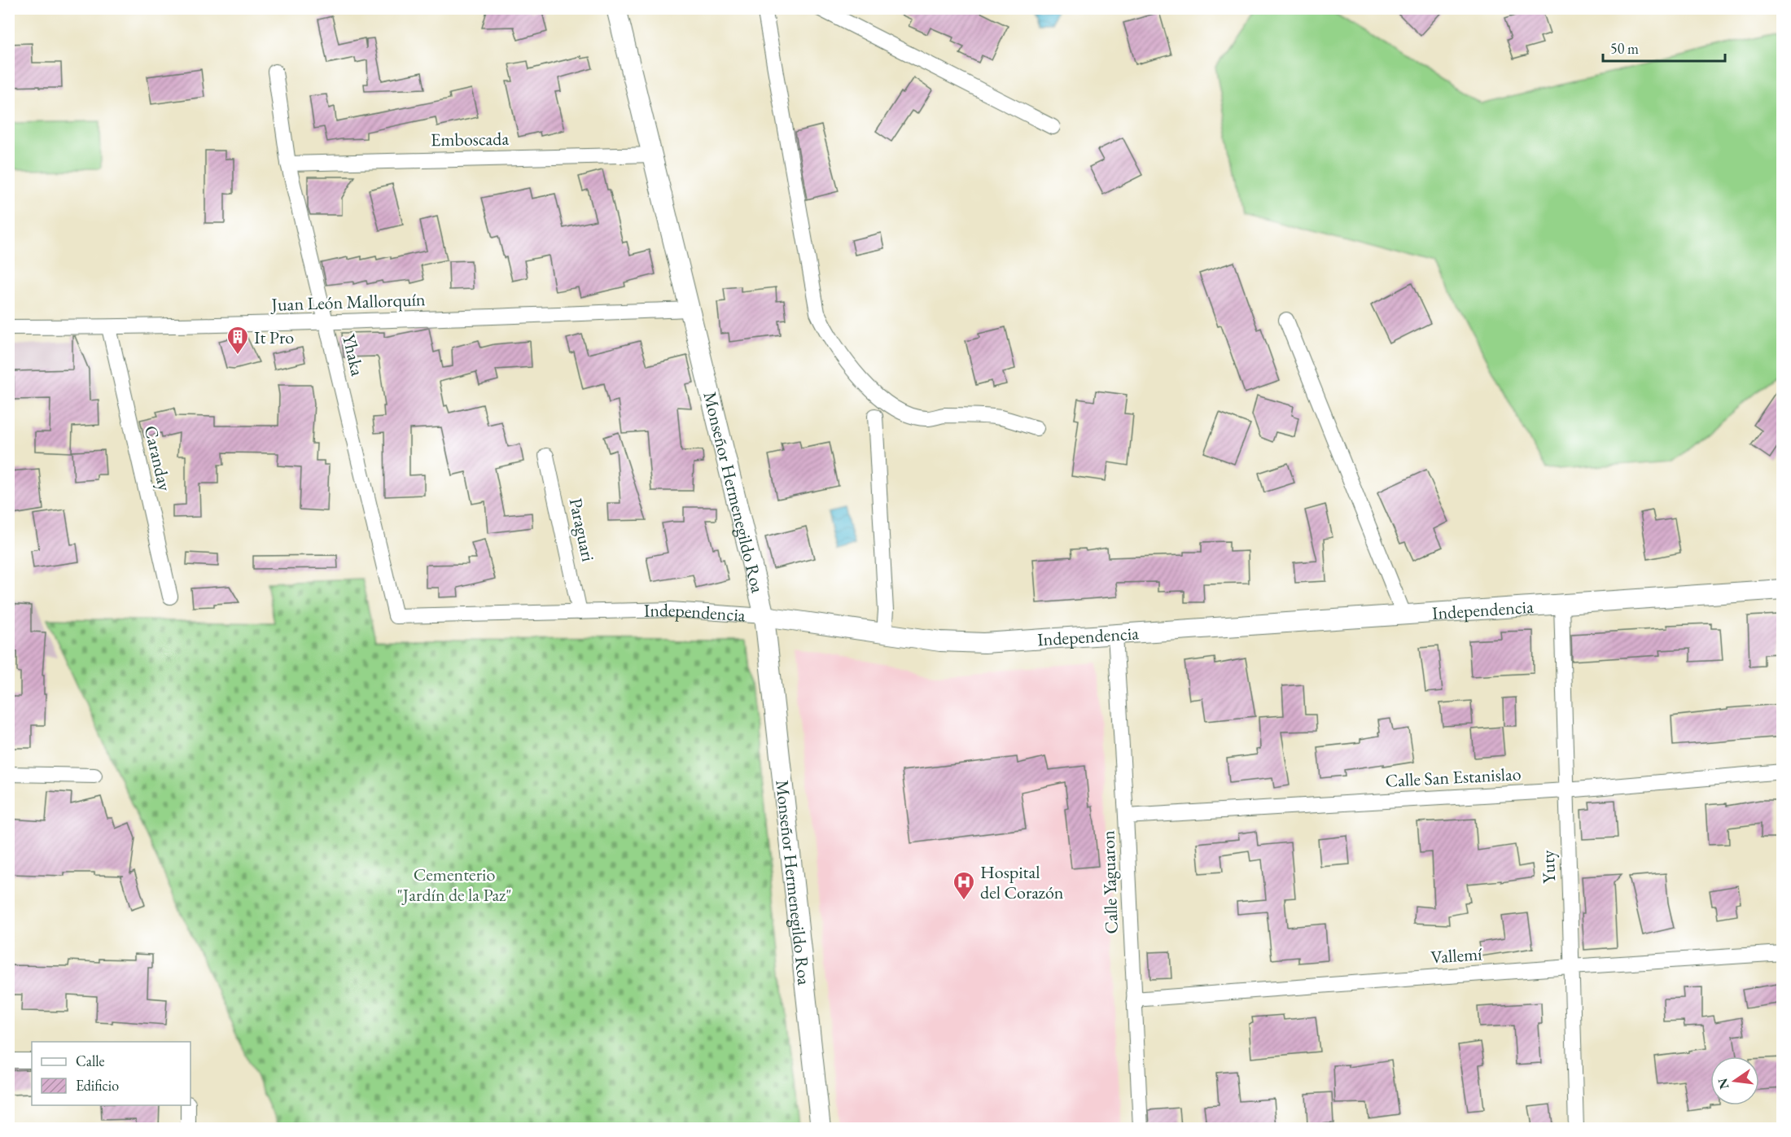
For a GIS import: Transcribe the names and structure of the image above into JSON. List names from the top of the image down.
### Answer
{
  "streets": {
    "street": [
      "Emboscada",
      "Juan León Mallorquín",
      "Yhaka",
      "Caranday",
      "Monseñor Hermenegildo Roa",
      "Paraguari",
      "Independencia",
      "Calle San Estanislao",
      "Yuty",
      "Calle Yaguaron",
      "Vallemí"
    ]
  },
  "crossings": [
    ["Emboscada", "Yhaka"],
    ["Emboscada", "Monseñor Hermenegildo Roa"],
    ["Juan León Mallorquín", "Yhaka"],
    ["Juan León Mallorquín", "Caranday"],
    ["Juan León Mallorquín", "Monseñor Hermenegildo Roa"],
    ["Yhaka", "Independencia"],
    ["Monseñor Hermenegildo Roa", "Independencia"],
    ["Paraguari", "Independencia"],
    ["Independencia", "Yuty"],
    ["Independencia", "Calle Yaguaron"],
    ["Calle San Estanislao", "Yuty"],
    ["Calle San Estanislao", "Calle Yaguaron"],
    ["Yuty", "Vallemí"],
    ["Calle Yaguaron", "Vallemí"]
  ],
  "parks": ["Cementerio \"Jardín de la Paz\""],
  "places": {
    "building": ["It Pro"],
    "hospital": ["Hospital del Corazón"]
  },
  "legend": ["Calle", "Edificio"],
  "scale_bar": "50 m",
  "north": "left"
}
